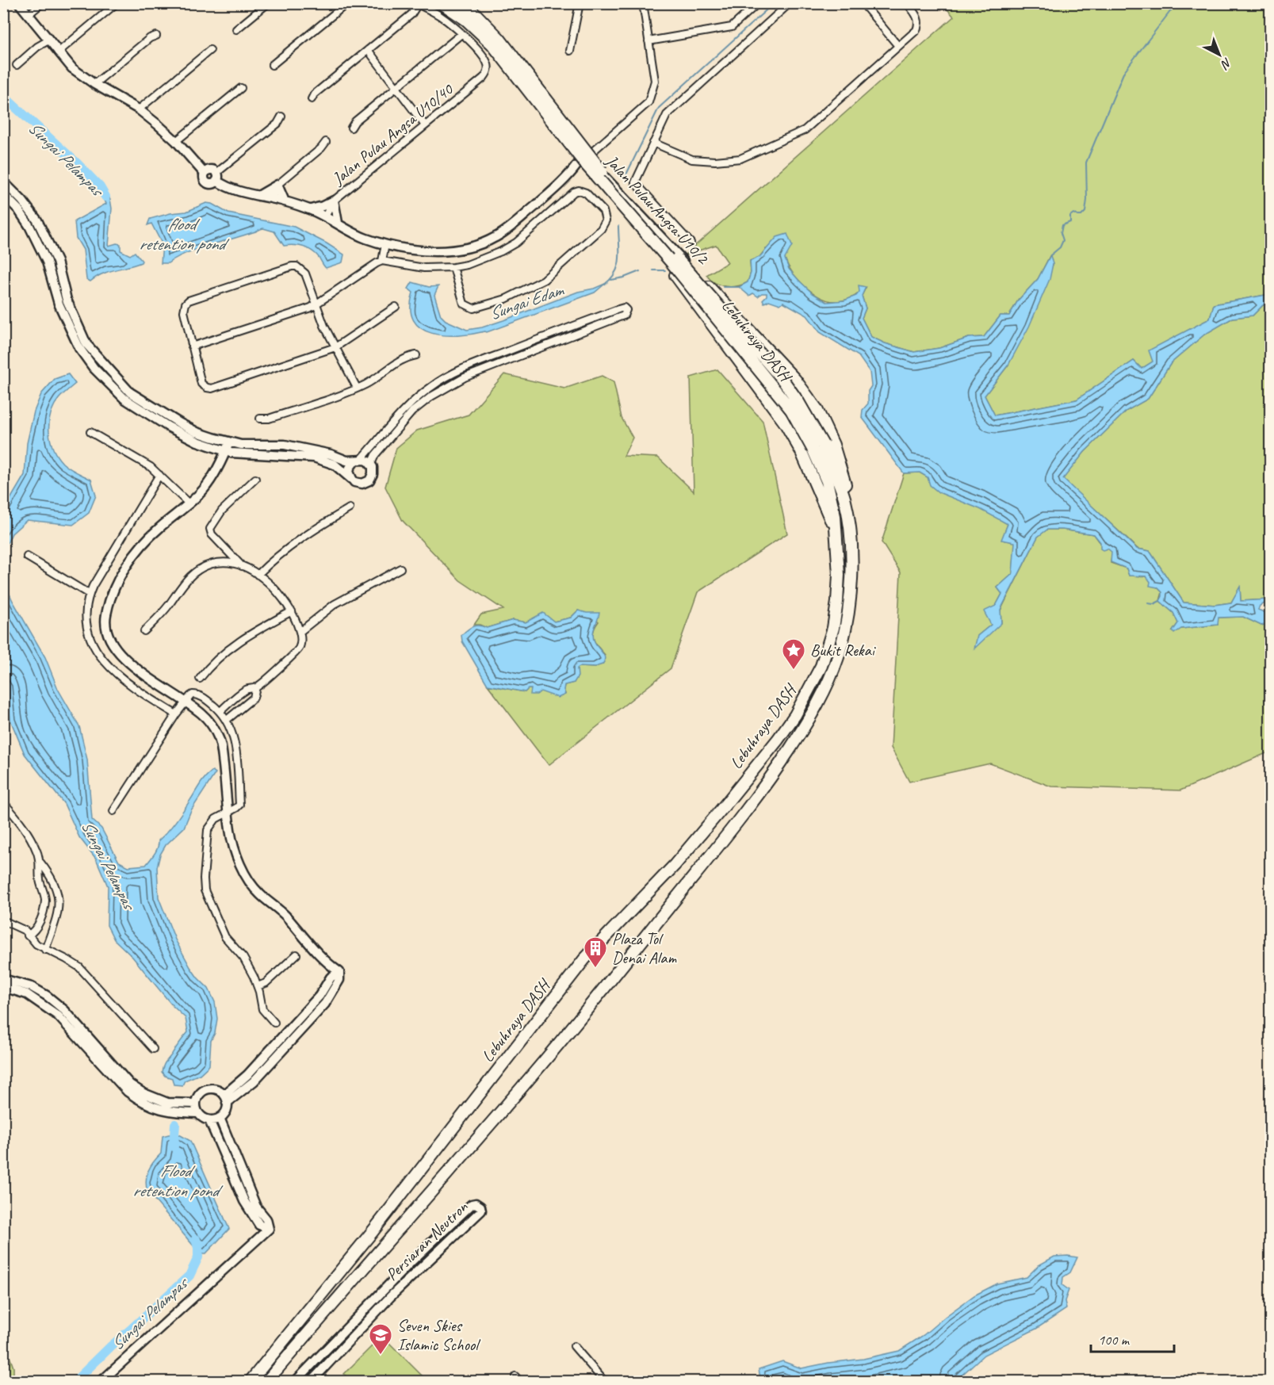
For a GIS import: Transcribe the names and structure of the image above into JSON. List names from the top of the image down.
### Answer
{
  "streets": {
    "highway": ["Lebuhraya DASH"],
    "street": ["Jalan Pulau Angsa U10/40", "Jalan Pulau Angsa U10/2", "Persiaran Neutron"]
  },
  "water": [
    "Sungai Pelampas",
    "flood retention pond",
    "Sungai Edam",
    "Flood retention pond"
  ],
  "places": {
    "place": ["Bukit Rekai"],
    "building": ["Plaza Tol Denai Alam"],
    "school or university": ["Seven Skies Islamic School"]
  },
  "scale_bar": "100 m",
  "north": "bottom right"
}
